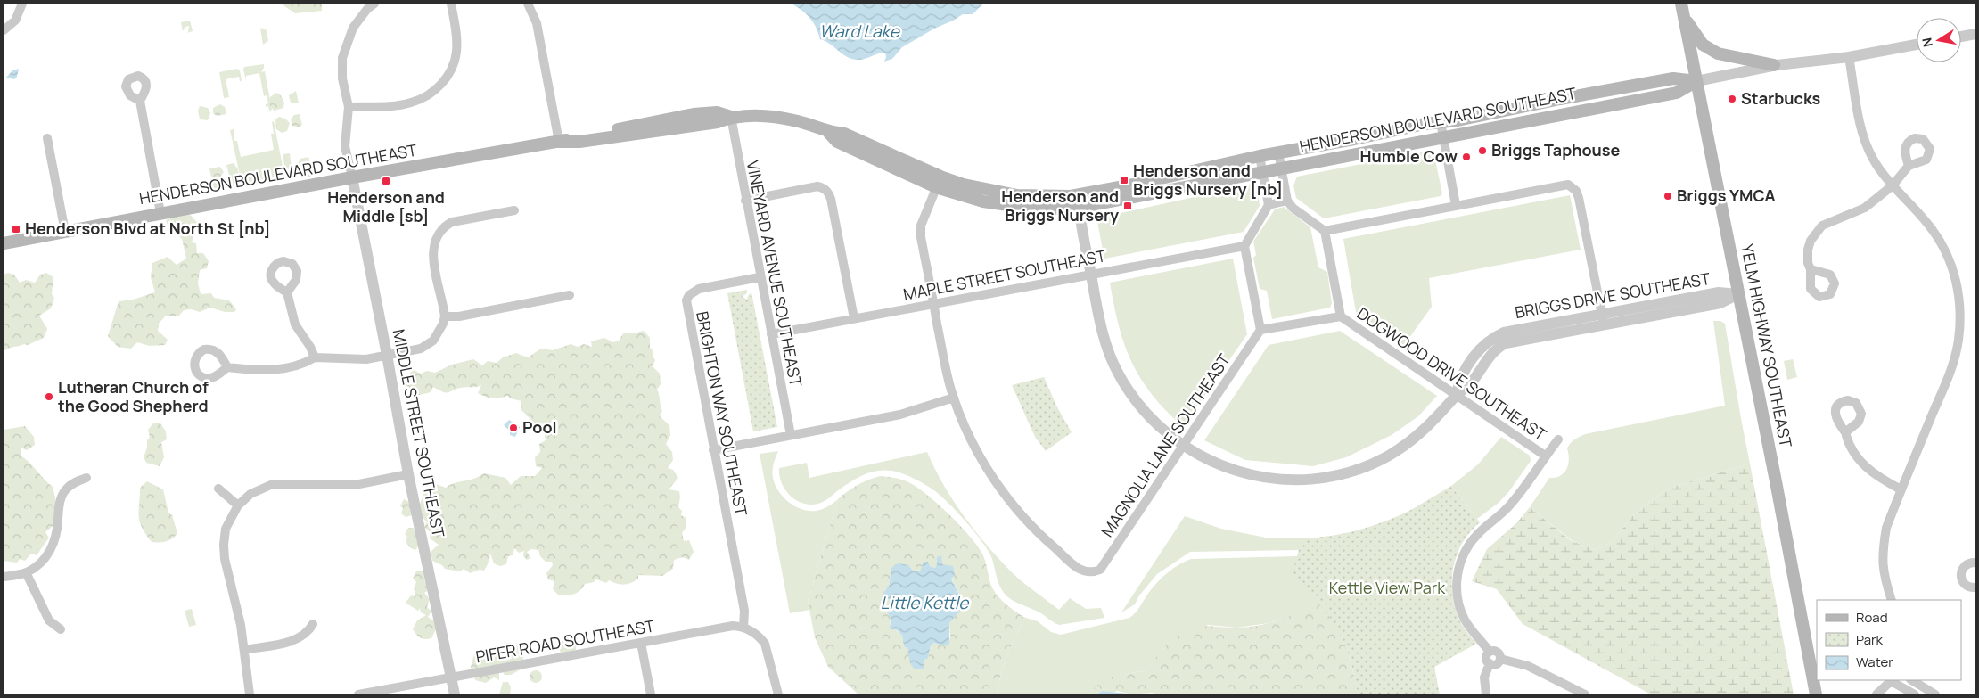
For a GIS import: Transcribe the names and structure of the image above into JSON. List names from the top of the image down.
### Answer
{
  "streets": {
    "main road": ["HENDERSON BOULEVARD SOUTHEAST", "YELM HIGHWAY SOUTHEAST"],
    "street": [
      "VINEYARD AVENUE SOUTHEAST",
      "MAPLE STREET SOUTHEAST",
      "BRIGGS DRIVE SOUTHEAST",
      "DOGWOOD DRIVE SOUTHEAST",
      "BRIGHTON WAY SOUTHEAST",
      "MIDDLE STREET SOUTHEAST",
      "MAGNOLIA LANE SOUTHEAST",
      "PIFER ROAD SOUTHEAST"
    ]
  },
  "crossings": [
    ["HENDERSON BOULEVARD SOUTHEAST", "VINEYARD AVENUE SOUTHEAST"],
    ["HENDERSON BOULEVARD SOUTHEAST", "BRIGGS DRIVE SOUTHEAST"],
    ["HENDERSON BOULEVARD SOUTHEAST", "YELM HIGHWAY SOUTHEAST"],
    ["HENDERSON BOULEVARD SOUTHEAST", "MIDDLE STREET SOUTHEAST"],
    ["VINEYARD AVENUE SOUTHEAST", "MAPLE STREET SOUTHEAST"],
    ["VINEYARD AVENUE SOUTHEAST", "BRIGHTON WAY SOUTHEAST"],
    ["MAPLE STREET SOUTHEAST", "BRIGGS DRIVE SOUTHEAST"],
    ["BRIGGS DRIVE SOUTHEAST", "YELM HIGHWAY SOUTHEAST"],
    ["BRIGGS DRIVE SOUTHEAST", "DOGWOOD DRIVE SOUTHEAST"],
    ["BRIGGS DRIVE SOUTHEAST", "MAGNOLIA LANE SOUTHEAST"],
    ["BRIGHTON WAY SOUTHEAST", "PIFER ROAD SOUTHEAST"],
    ["MIDDLE STREET SOUTHEAST", "PIFER ROAD SOUTHEAST"]
  ],
  "water": ["Ward Lake", "Little Kettle"],
  "parks": ["Kettle View Park"],
  "places": {
    "other": [
      "Starbucks",
      "Briggs Taphouse",
      "Humble Cow",
      "Briggs YMCA",
      "Lutheran Church of the Good Shepherd",
      "Pool"
    ],
    "transit": [
      "Henderson and Briggs Nursery [nb]",
      "Henderson and Middle [sb]",
      "Henderson and Briggs Nursery",
      "Henderson Blvd at North St [nb]"
    ]
  },
  "legend": ["Road", "Park", "Water"],
  "north": "left"
}
